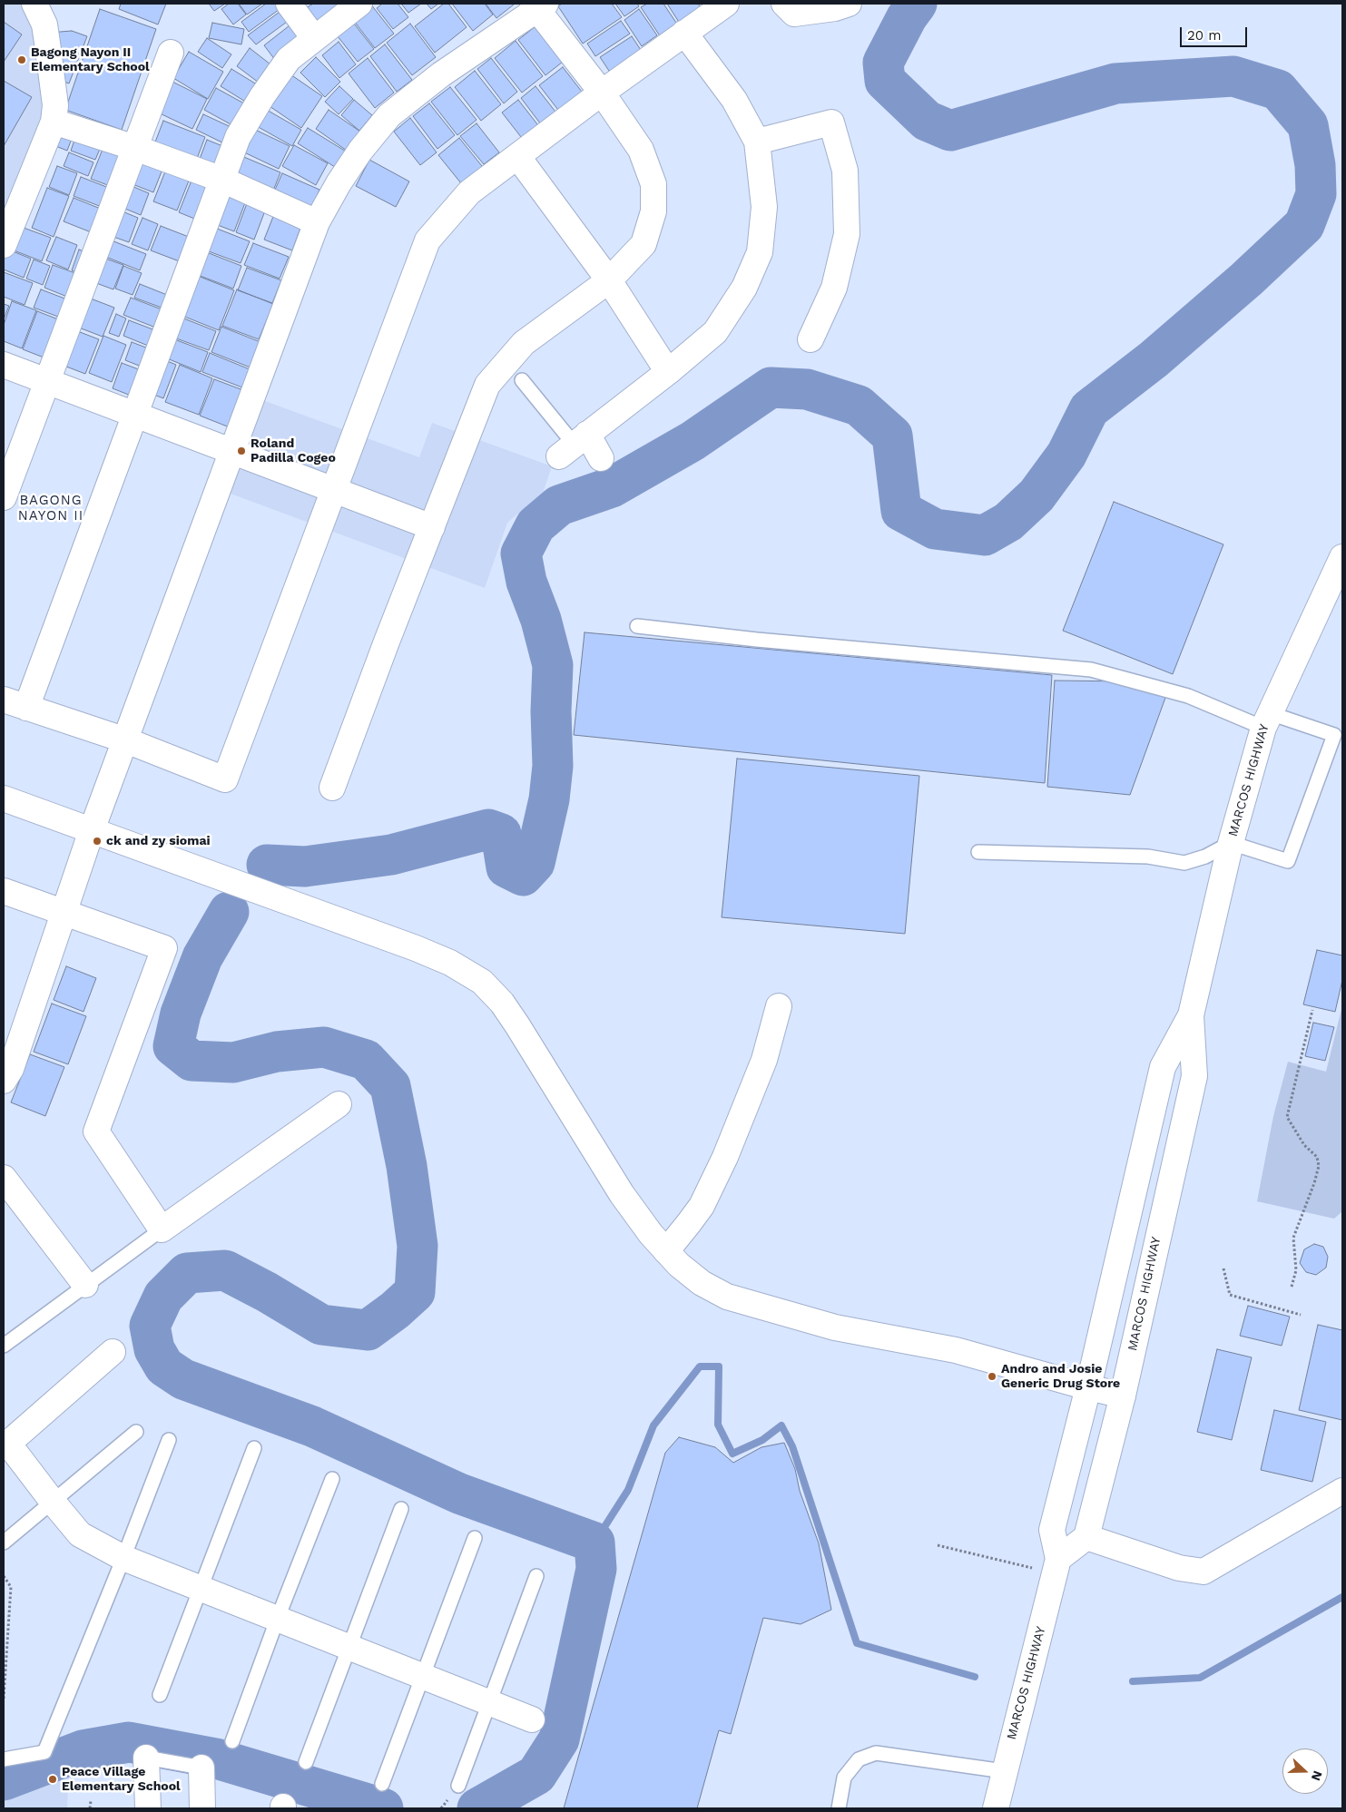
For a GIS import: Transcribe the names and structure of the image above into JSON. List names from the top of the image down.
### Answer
{
  "streets": {
    "street": ["MARCOS HIGHWAY"]
  },
  "districts": ["BAGONG NAYON II"],
  "places": [
    "Bagong Nayon II Elementary School",
    "Roland Padilla Cogeo",
    "ck and zy siomai",
    "Andro and Josie Generic Drug Store",
    "Peace Village Elementary School"
  ],
  "scale_bar": "20 m",
  "north": "right"
}
